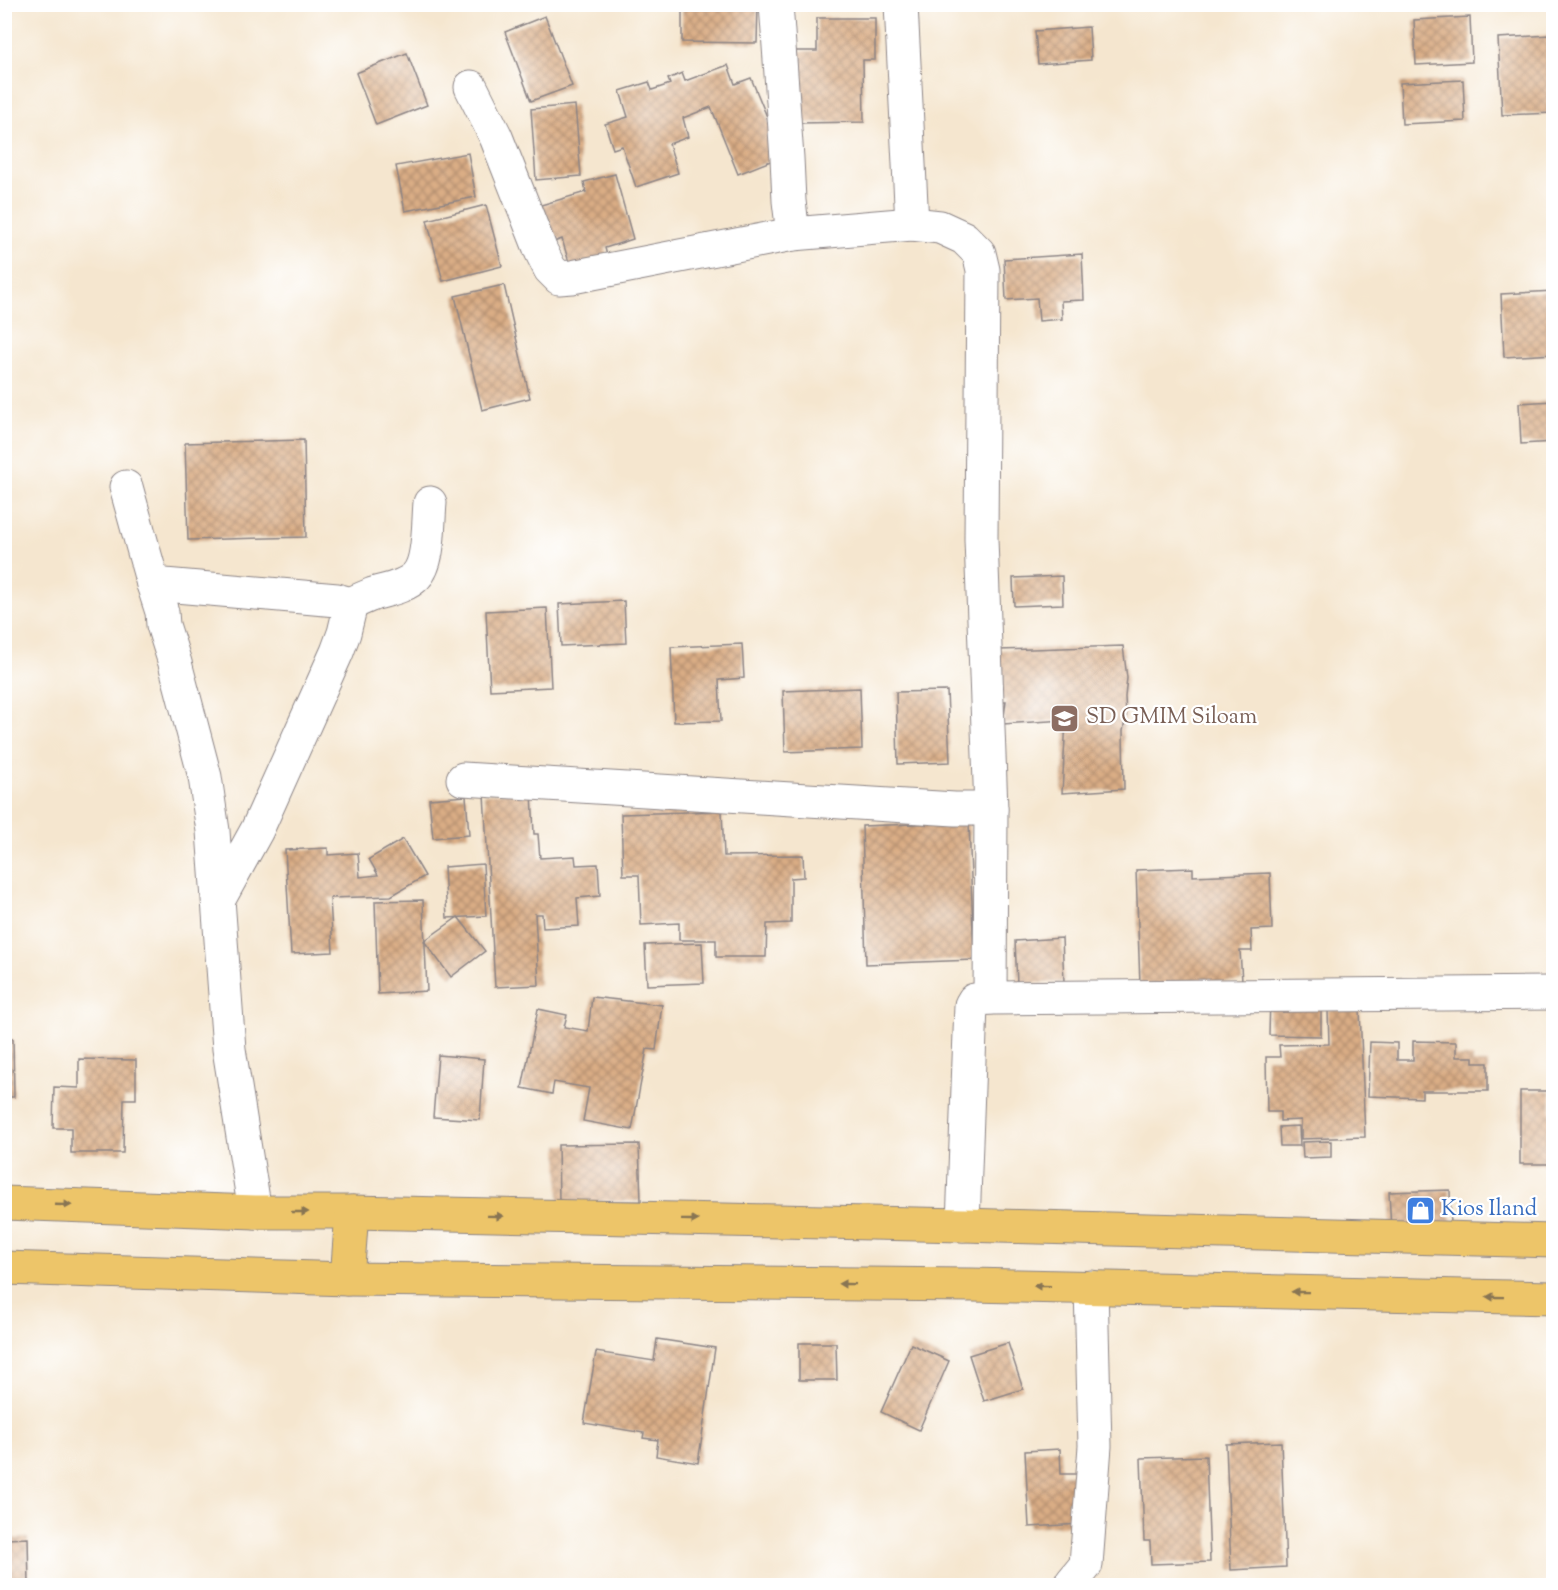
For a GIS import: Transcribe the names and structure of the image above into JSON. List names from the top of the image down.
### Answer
{
  "places": {
    "school or university": ["SD GMIM Siloam"],
    "shop": ["Kios Iland"]
  }
}
